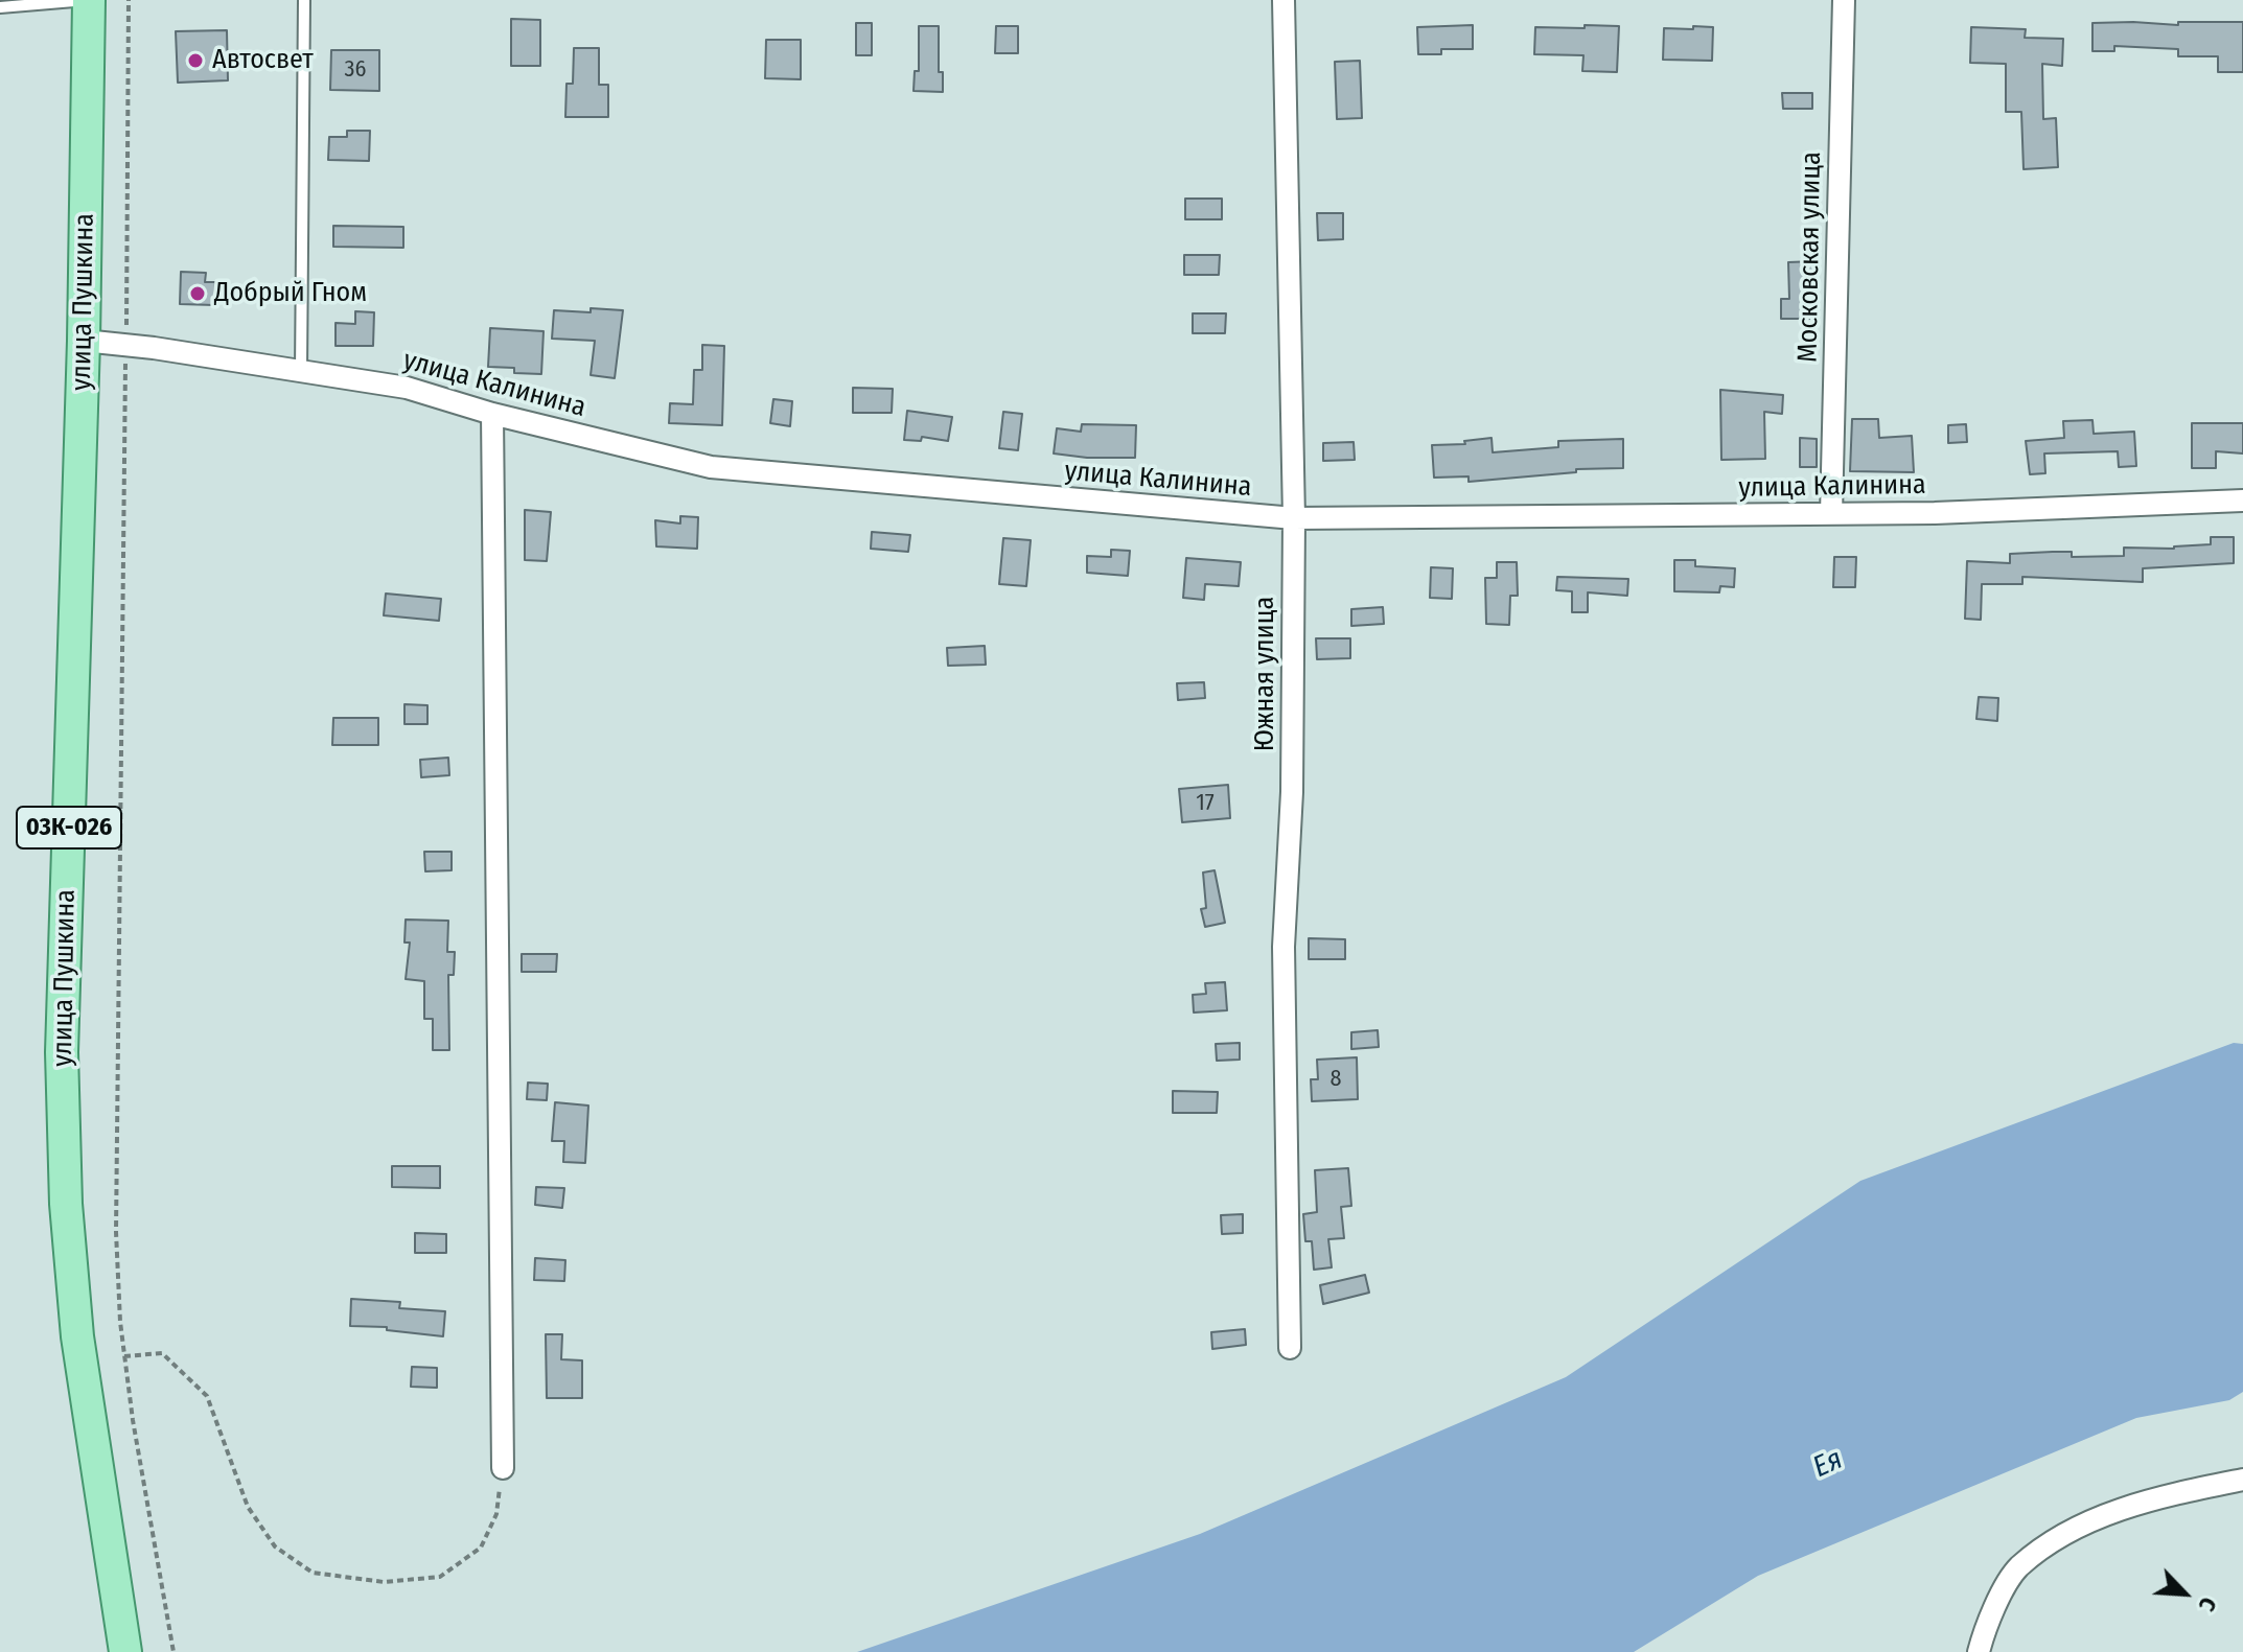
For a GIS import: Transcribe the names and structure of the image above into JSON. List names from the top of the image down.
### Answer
{
  "streets": {
    "main road": ["улица Пушкина", "03К-026"],
    "street": ["Московская улица", "улица Калинина", "Южная улица"]
  },
  "crossings": [
    ["Московская улица", "улица Калинина"],
    ["улица Пушкина", "улица Калинина"],
    ["улица Калинина", "Южная улица"]
  ],
  "water": ["Ея"],
  "places": ["Автосвет", "Добрый Гном"],
  "house_numbers": ["36", "17", "8"],
  "north": "bottom right"
}
